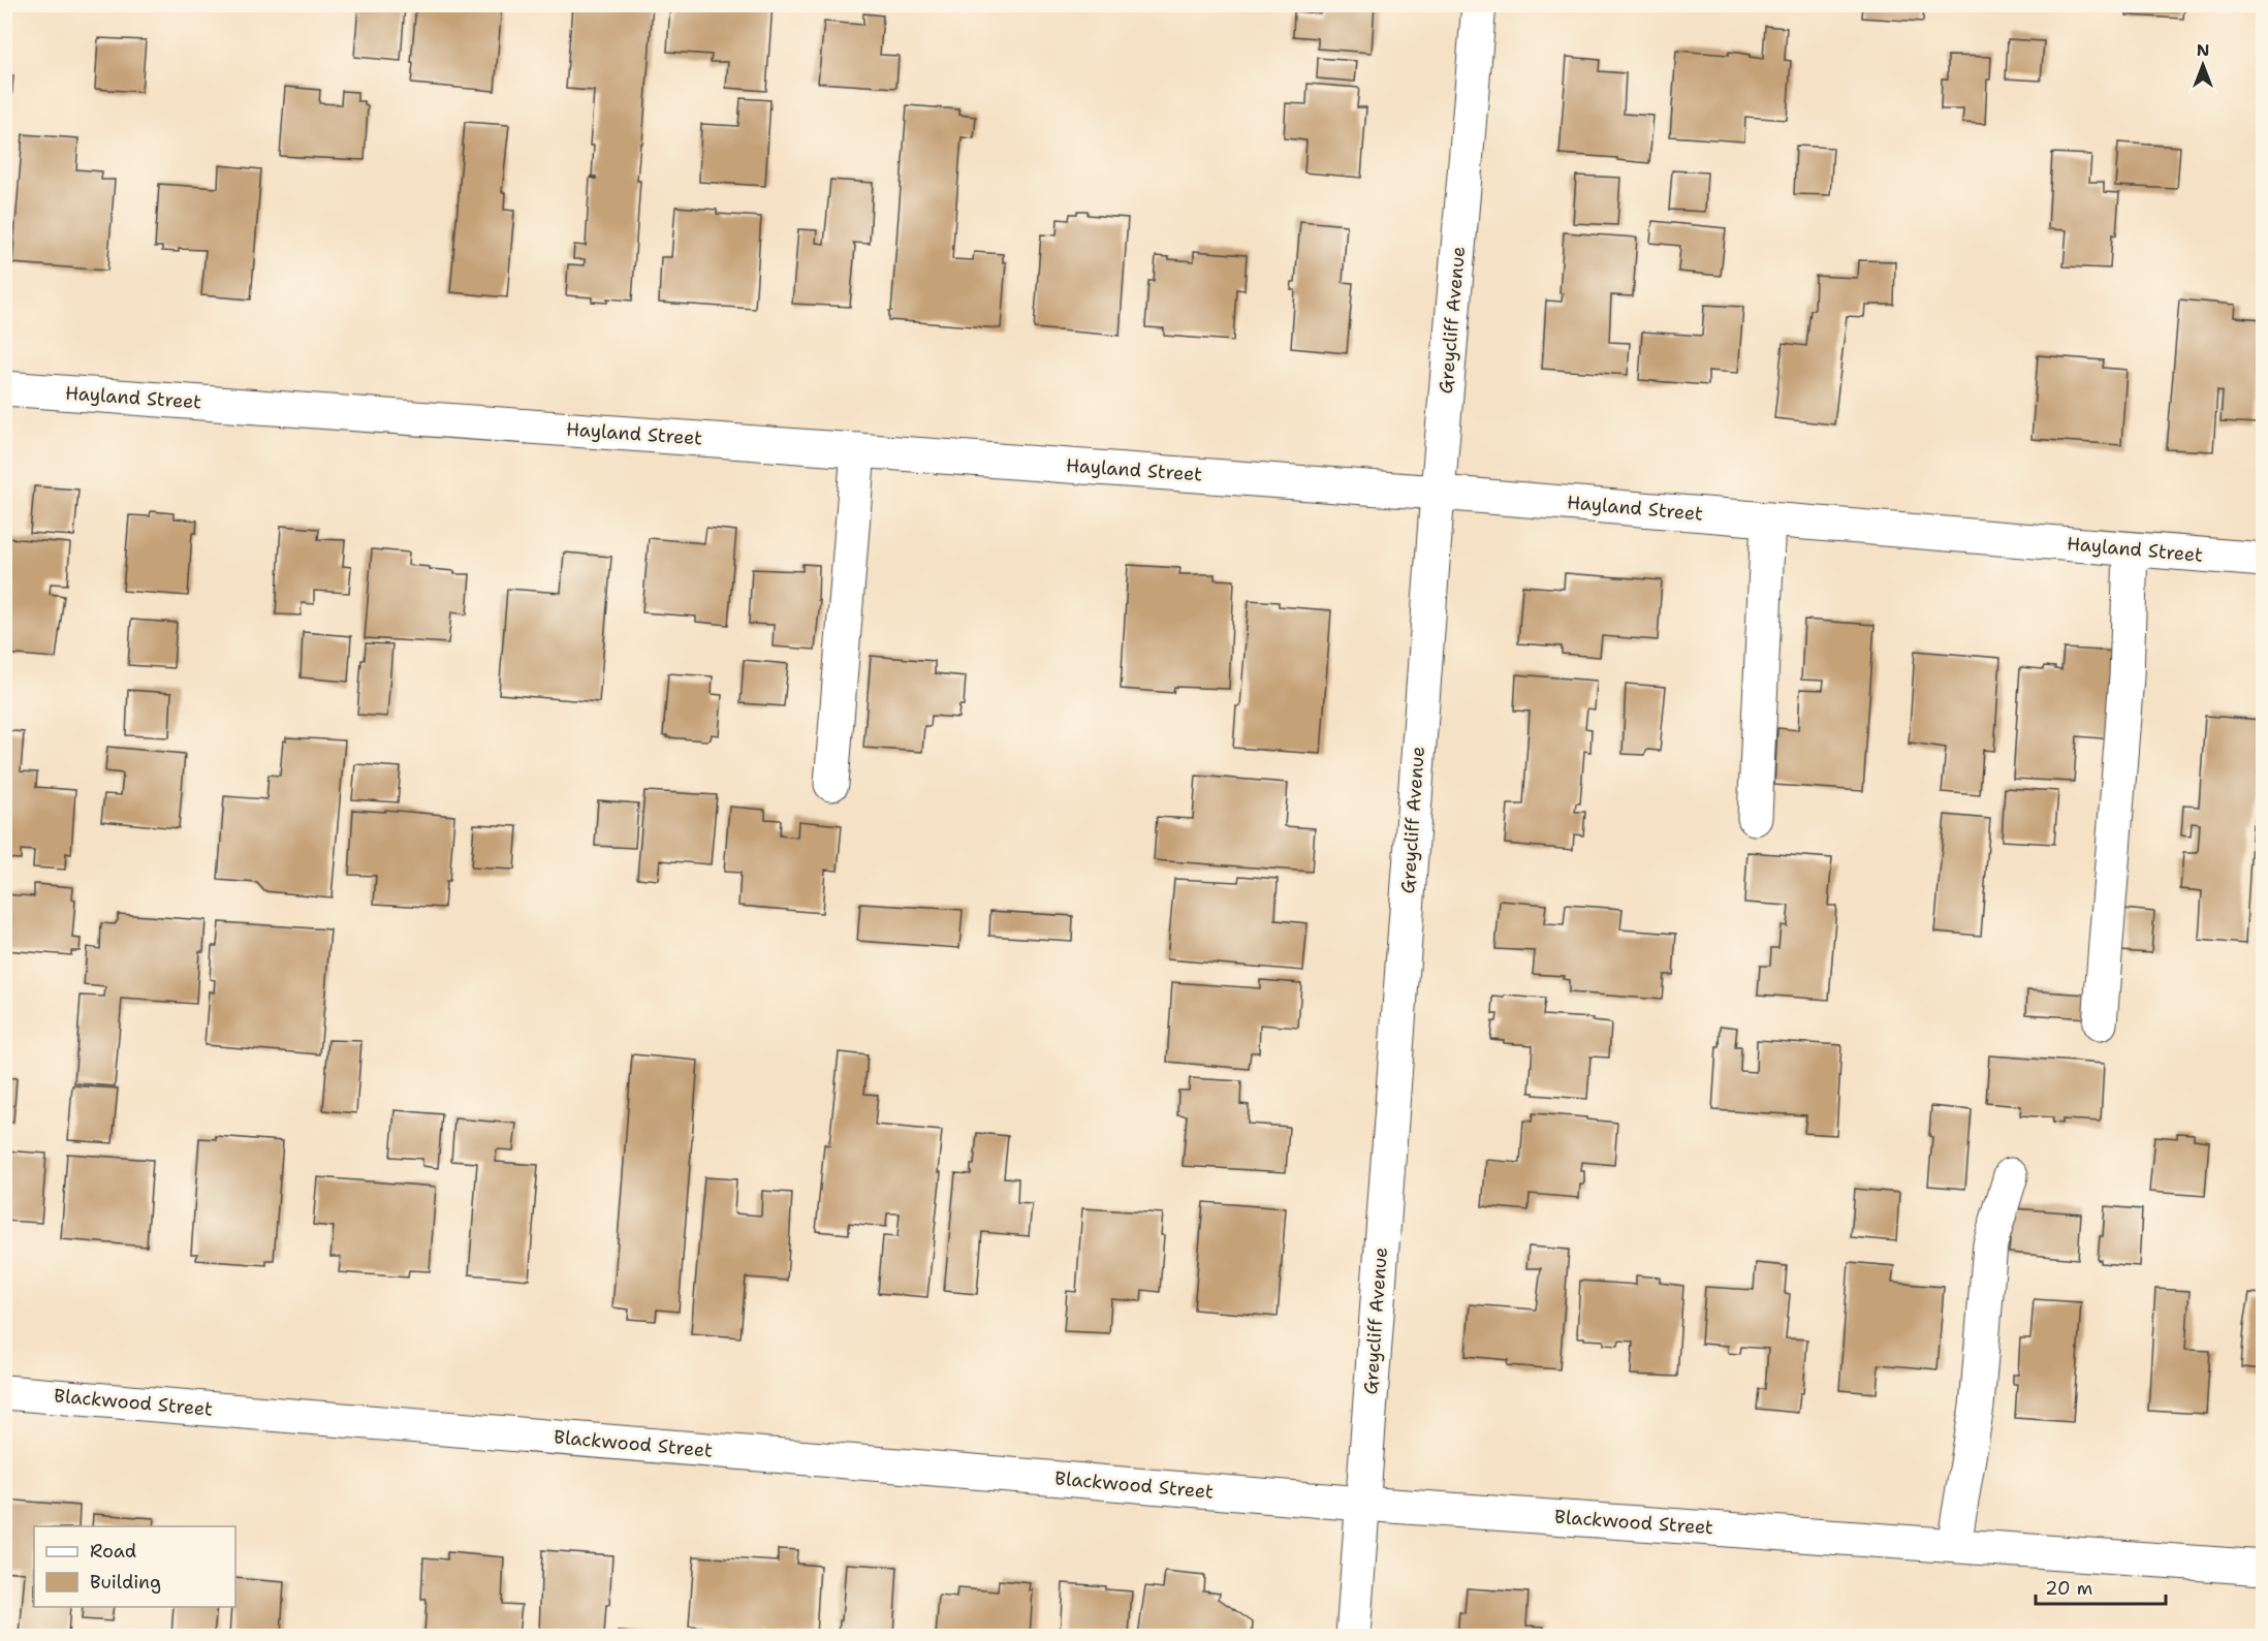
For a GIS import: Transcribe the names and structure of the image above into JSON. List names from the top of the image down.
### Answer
{
  "streets": {
    "street": ["Greycliff Avenue", "Hayland Street", "Blackwood Street"]
  },
  "crossings": [
    ["Greycliff Avenue", "Hayland Street"],
    ["Greycliff Avenue", "Blackwood Street"]
  ],
  "legend": ["Road", "Building"],
  "scale_bar": "20 m",
  "north": "top"
}
